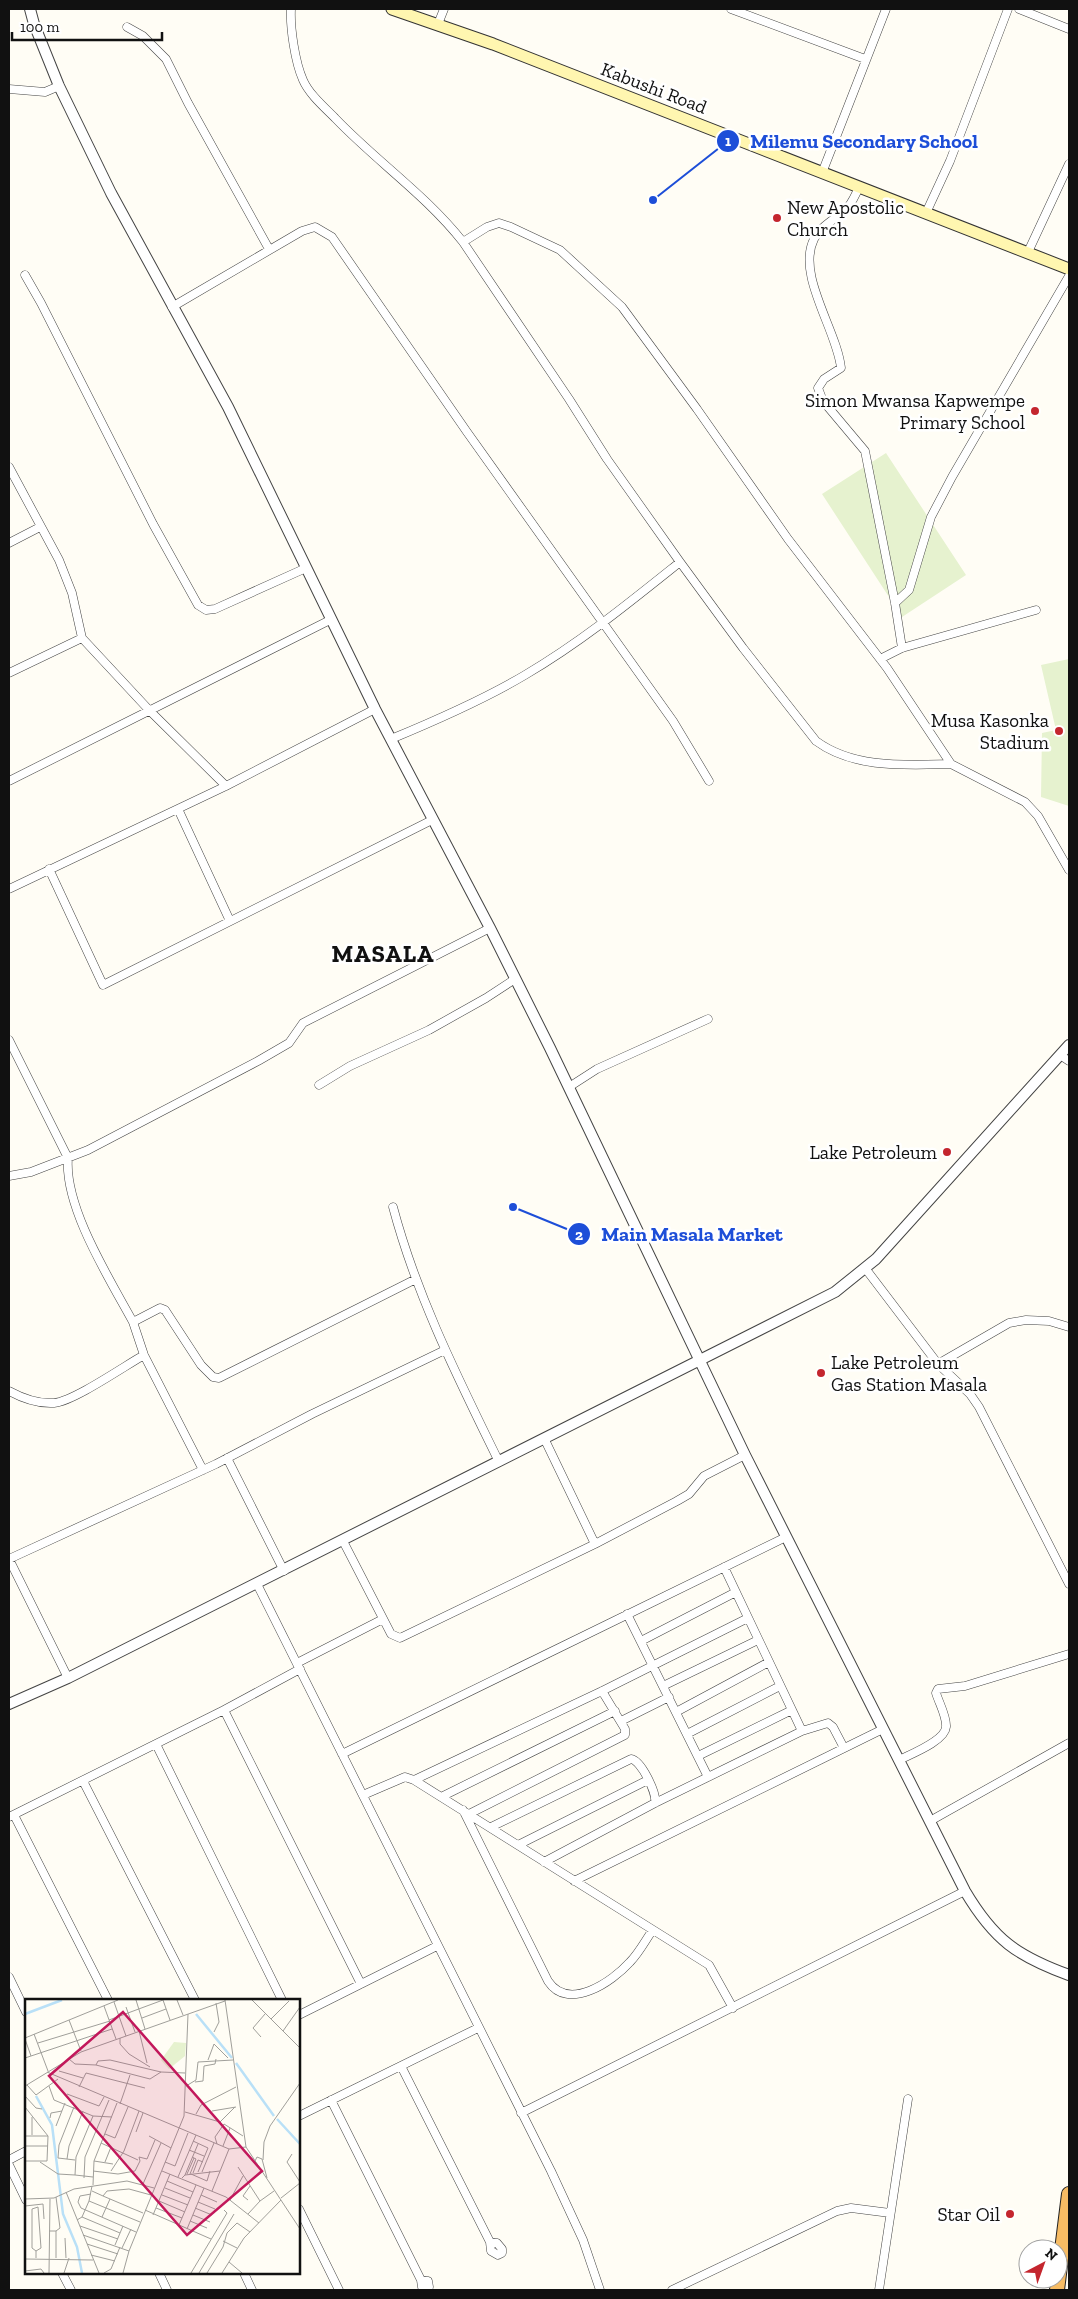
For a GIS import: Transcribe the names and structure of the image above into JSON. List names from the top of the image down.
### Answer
{
  "streets": {
    "main road": ["Kabushi Road"]
  },
  "districts": ["MASALA"],
  "places": [
    "Milemu Secondary School",
    "New Apostolic Church",
    "Simon Mwansa Kapwempe Primary School",
    "Musa Kasonka Stadium",
    "Lake Petroleum",
    "Main Masala Market",
    "Lake Petroleum Gas Station Masala",
    "Star Oil"
  ],
  "scale_bar": "100 m",
  "north": "top right"
}
